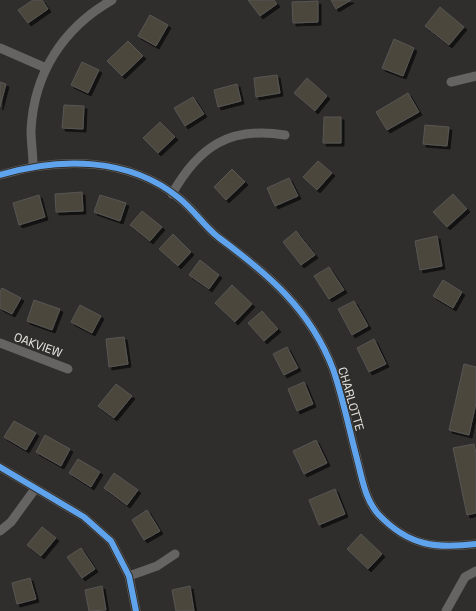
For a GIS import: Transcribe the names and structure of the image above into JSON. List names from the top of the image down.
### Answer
{
  "streets": {
    "street": ["OAKVIEW", "CHARLOTTE"]
  }
}
